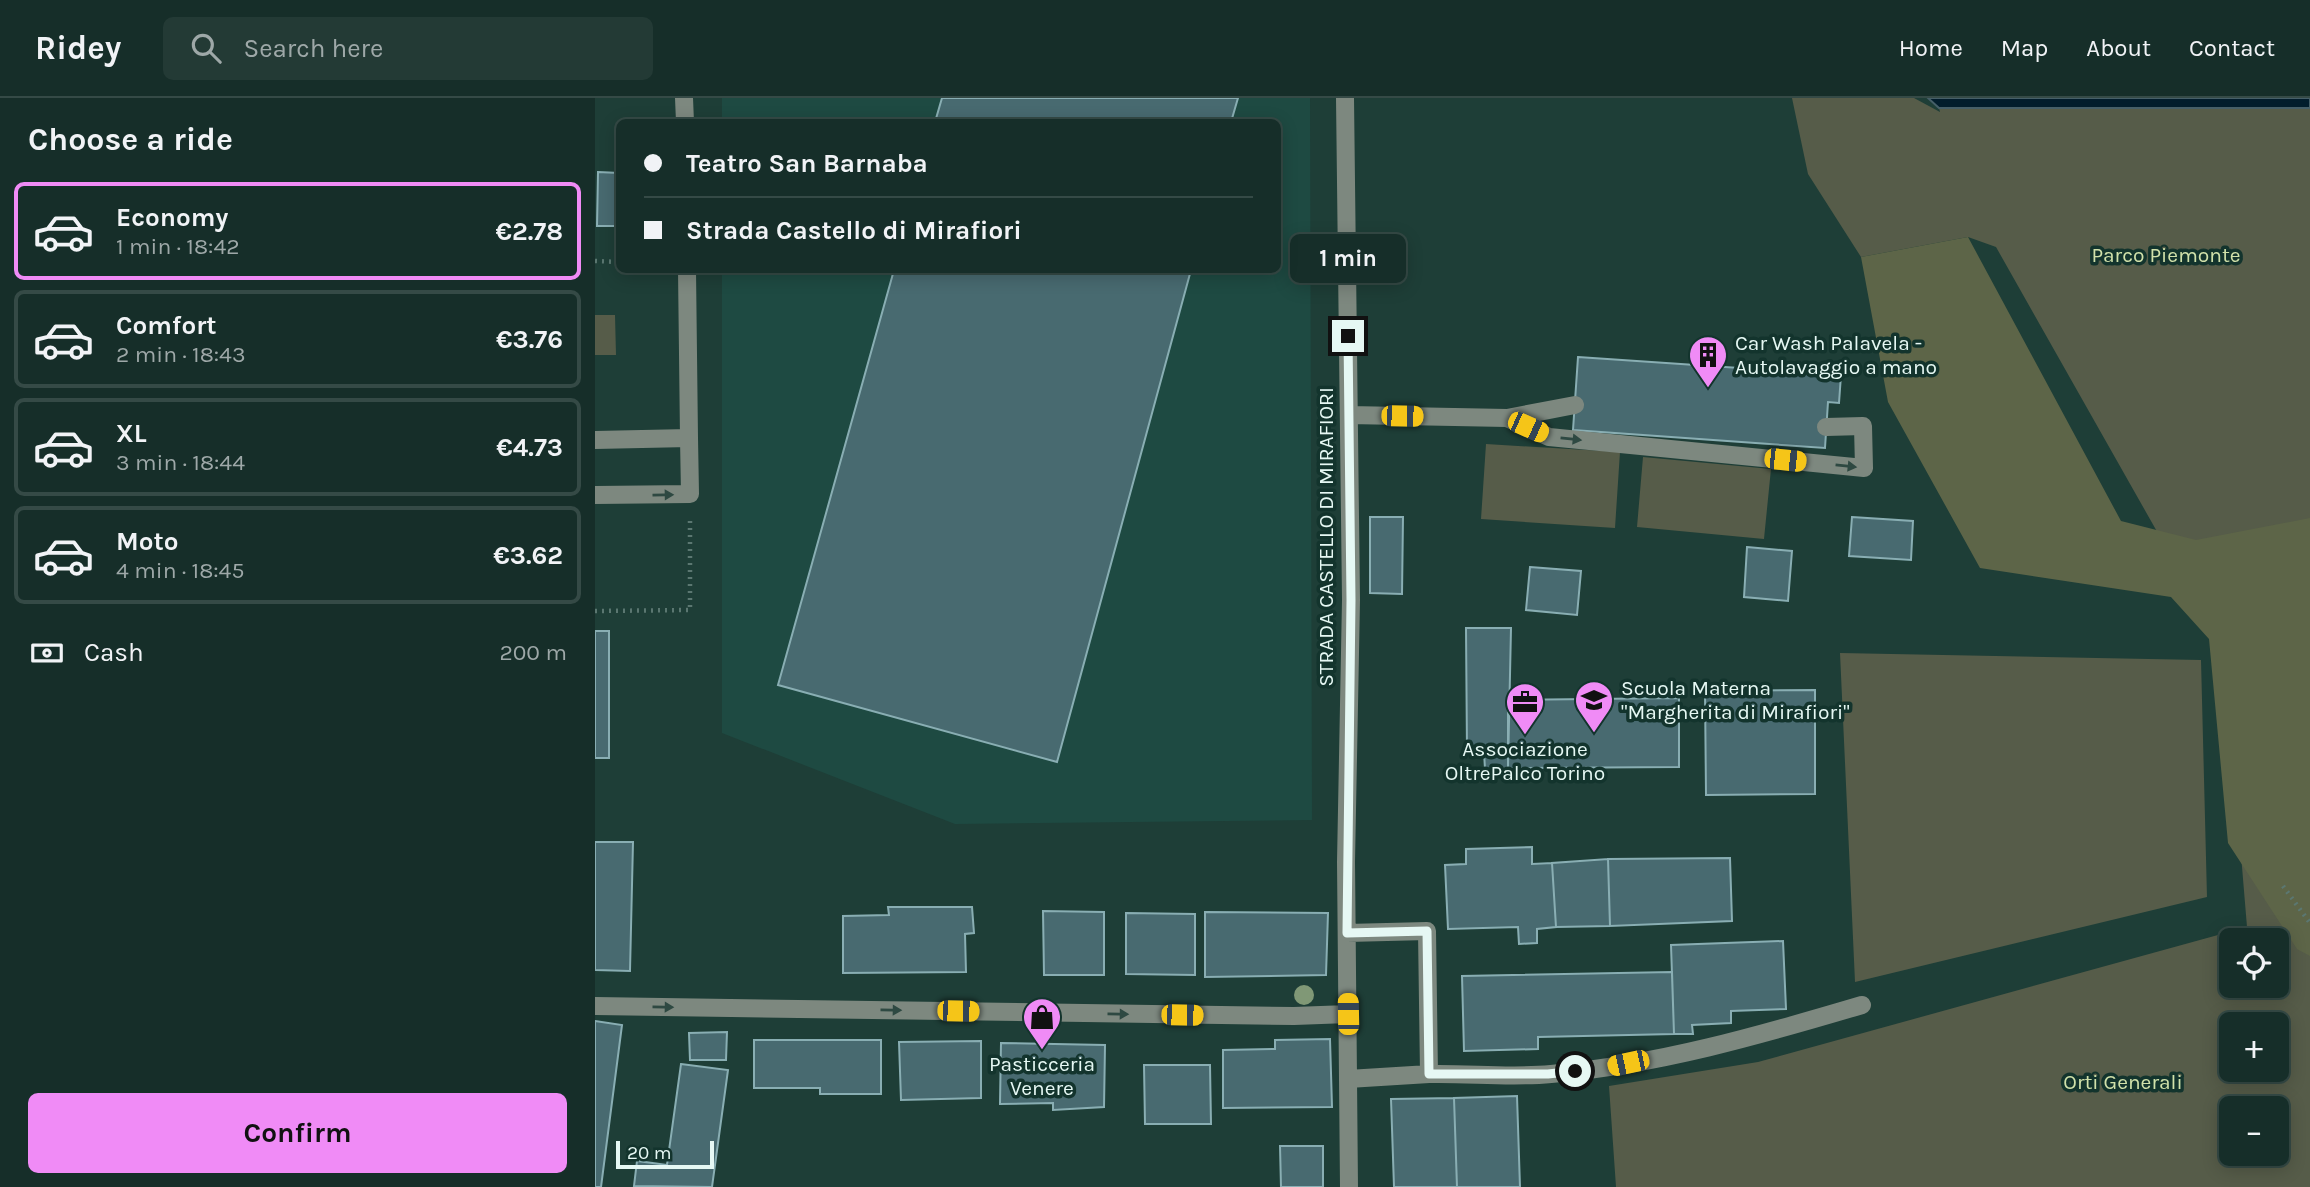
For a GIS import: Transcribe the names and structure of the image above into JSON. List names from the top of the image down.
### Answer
{
  "streets": {
    "street": ["STRADA CASTELLO DI MIRAFIORI"]
  },
  "parks": ["Parco Piemonte", "Orti Generali"],
  "places": {
    "building": ["Car Wash Palavela - Autolavaggio a mano"],
    "school or university": ["Scuola Materna \"Margherita di Mirafiori\""],
    "office": ["Associazione OltrePalco Torino"],
    "shop": ["Pasticceria Venere"]
  },
  "scale_bar": "20 m",
  "page": {
    "header": "Ridey",
    "search": "Search here",
    "nav": [
      "Home",
      "Map",
      "About",
      "Contact"
    ],
    "heading": "Choose a ride",
    "banner": ["Teatro San Barnaba", "Strada Castello di Mirafiori"],
    "list": [
      {
        "name": "Economy",
        "note": "1 min · 18:42",
        "value": "€2.78"
      },
      {
        "name": "Comfort",
        "note": "2 min · 18:43",
        "value": "€3.76"
      },
      {
        "name": "XL",
        "note": "3 min · 18:44",
        "value": "€4.73"
      },
      {
        "name": "Moto",
        "note": "4 min · 18:45",
        "value": "€3.62"
      }
    ],
    "bubble": "1 min",
    "pay": ["Cash", "200 m"],
    "map_buttons": ["+", "−"],
    "buttons": "Confirm",
    "scale": "20 m"
  }
}
